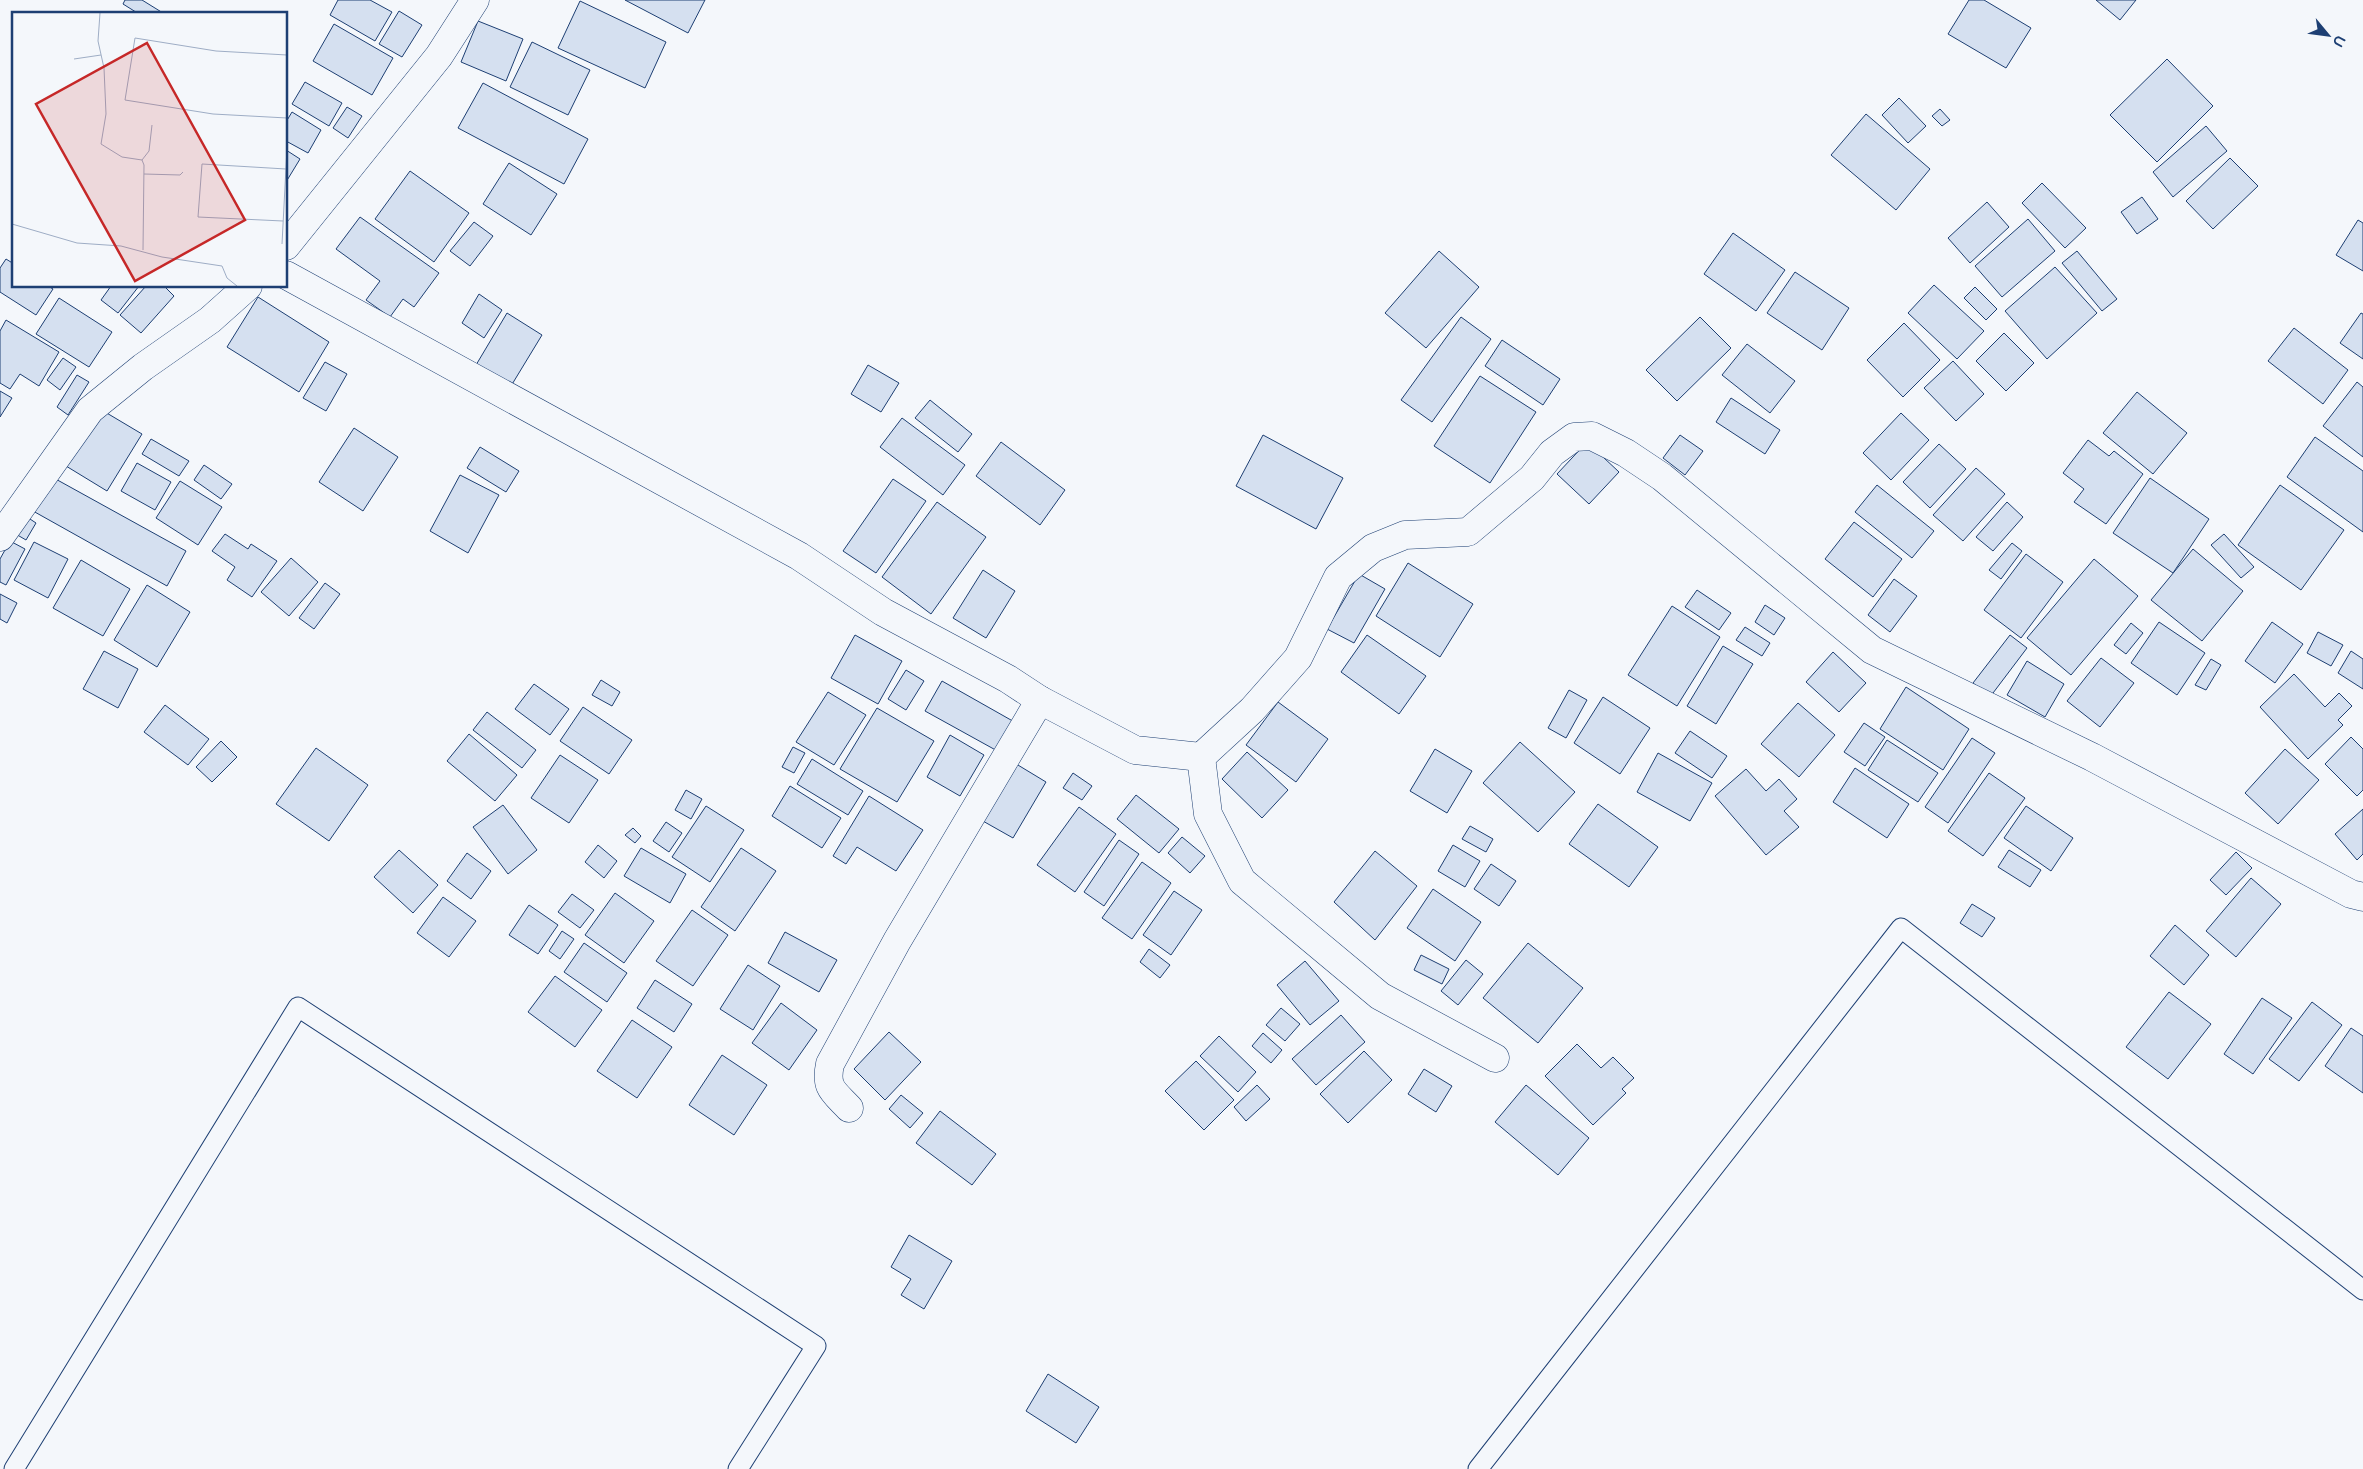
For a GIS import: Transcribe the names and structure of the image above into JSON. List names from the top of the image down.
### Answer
{
  "north": "bottom right"
}
